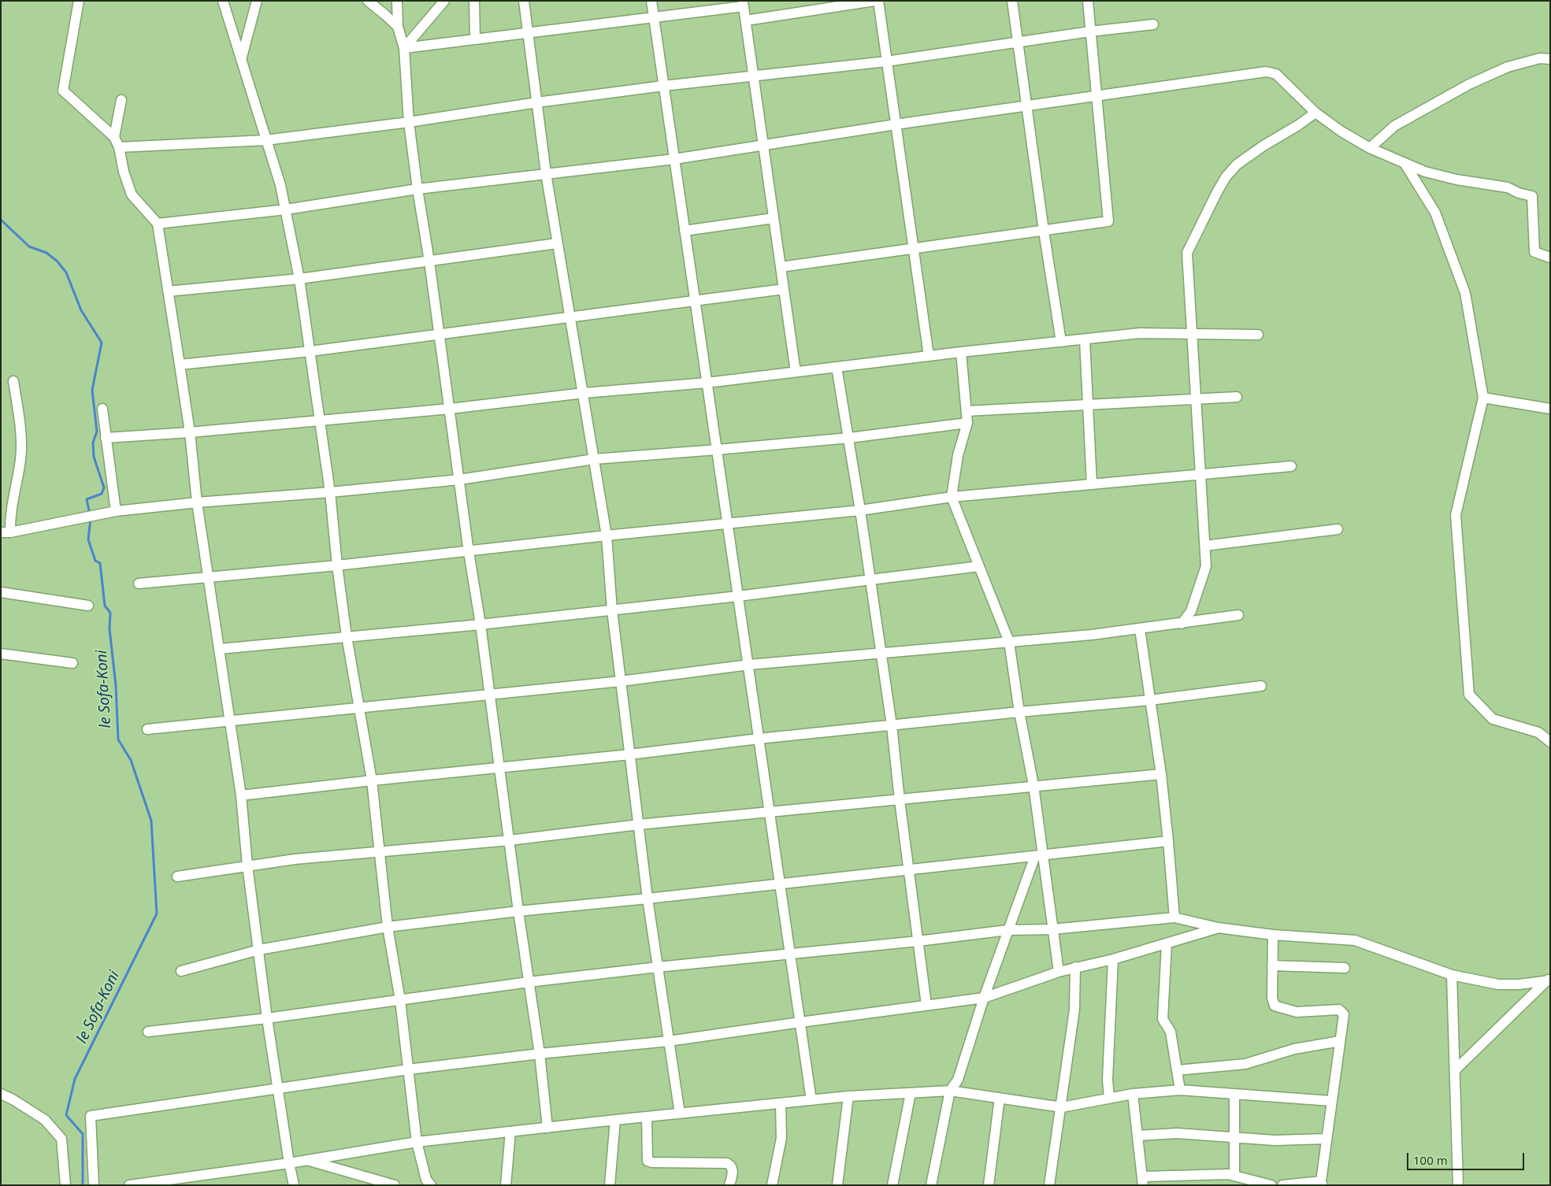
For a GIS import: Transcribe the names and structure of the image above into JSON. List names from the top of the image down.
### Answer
{
  "water": ["le Sofa-Koni"],
  "scale_bar": "100 m"
}
